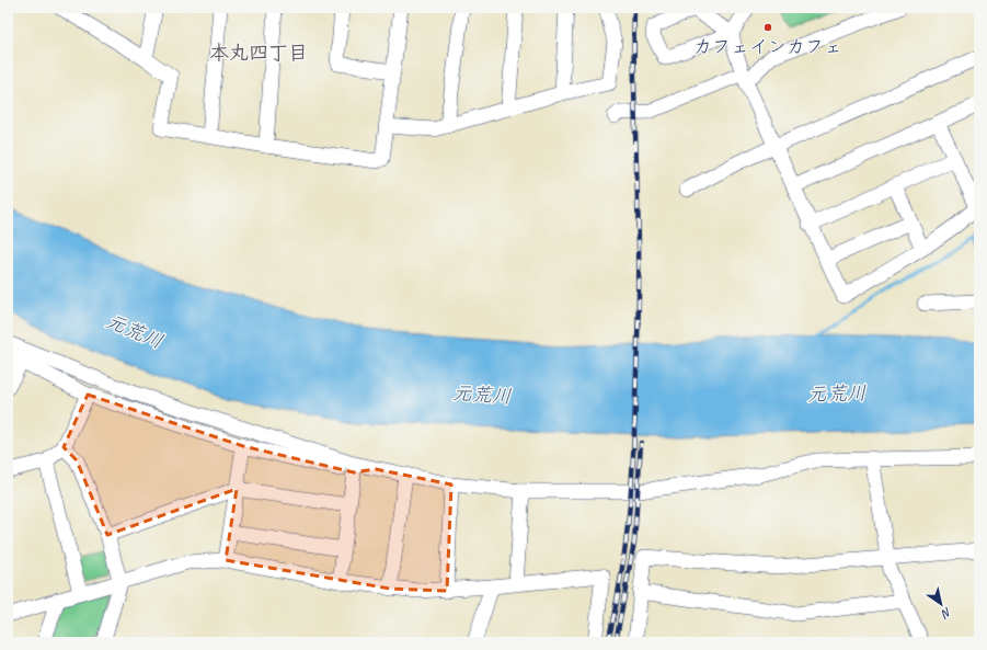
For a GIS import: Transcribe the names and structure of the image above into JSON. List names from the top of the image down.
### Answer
{
  "districts": ["本丸四丁目"],
  "water": ["元荒川"],
  "places": ["カフェインカフェ"],
  "north": "bottom right"
}
